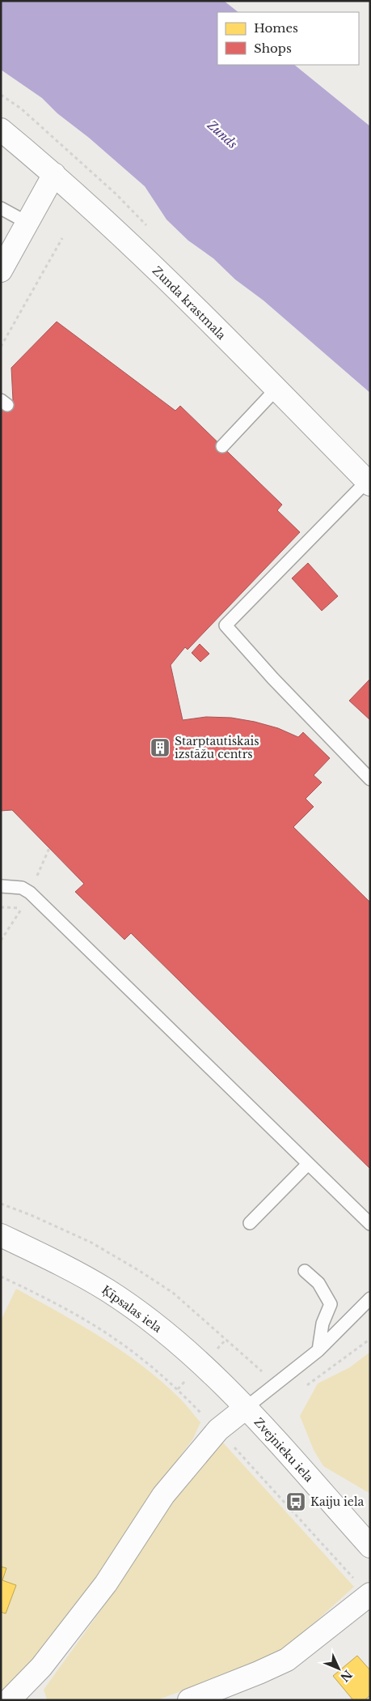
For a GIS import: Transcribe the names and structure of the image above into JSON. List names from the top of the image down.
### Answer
{
  "streets": {
    "street": ["Zunda krastmala", "Ķīpsalas iela", "Zvejnieku iela"]
  },
  "crossings": [
    ["Ķīpsalas iela", "Zvejnieku iela"]
  ],
  "water": ["Zunds"],
  "places": {
    "building": ["Starptautiskais izstāžu centrs"],
    "bus stop": ["Kaiju iela"]
  },
  "legend": ["Homes", "Shops"],
  "north": "bottom right"
}
